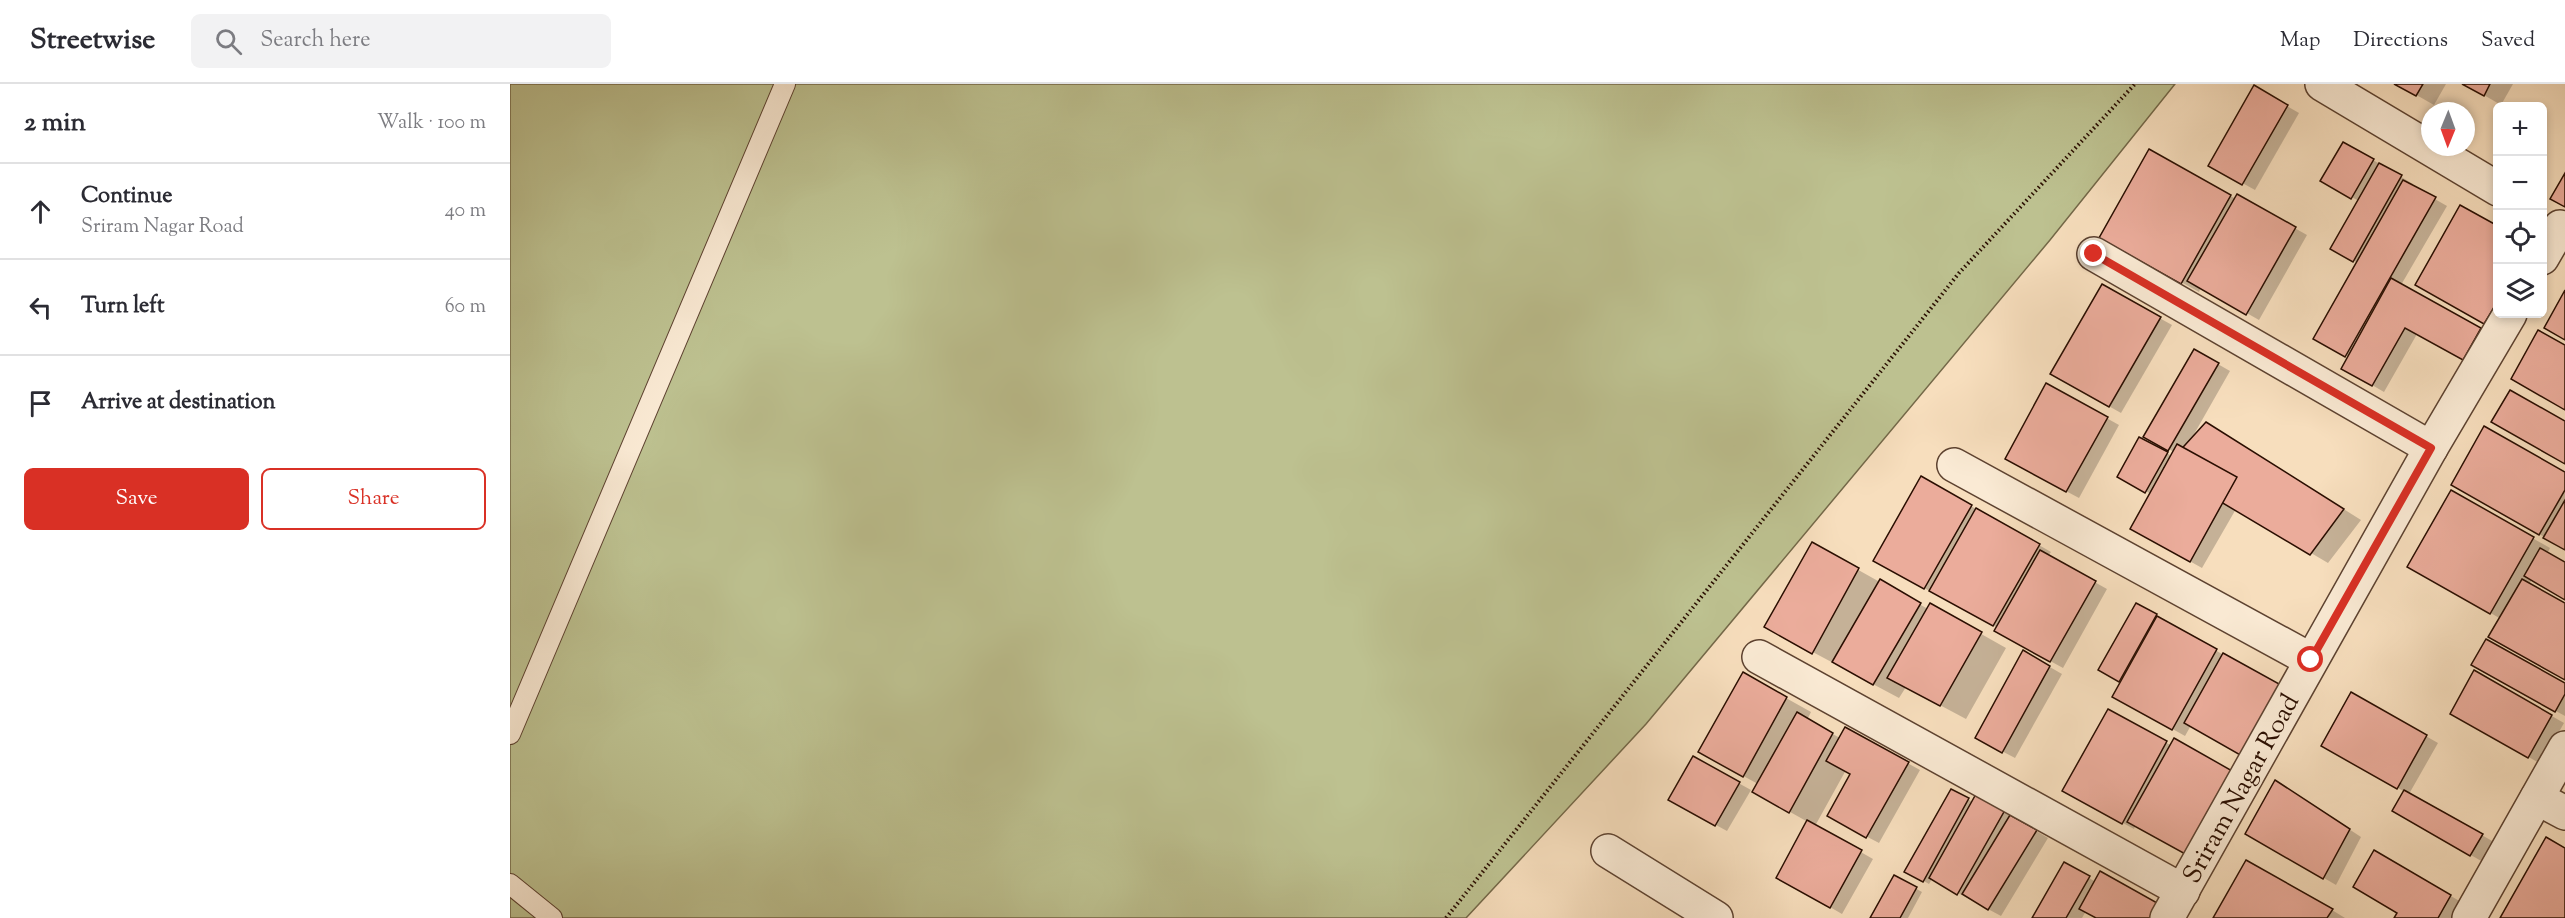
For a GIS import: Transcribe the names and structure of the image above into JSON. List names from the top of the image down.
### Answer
{
  "streets": {
    "street": ["Sriram Nagar Road"]
  },
  "north": "bottom",
  "page": {
    "header": "Streetwise",
    "search": "Search here",
    "nav": ["Map", "Directions", "Saved"],
    "heading": ["2 min", "Walk · 100 m"],
    "map_buttons": ["+", "−"],
    "list": [
      ["Continue", "Sriram Nagar Road", "40 m"],
      ["Turn left", "60 m"],
      "Arrive at destination"
    ],
    "buttons": ["Save", "Share"]
  }
}
